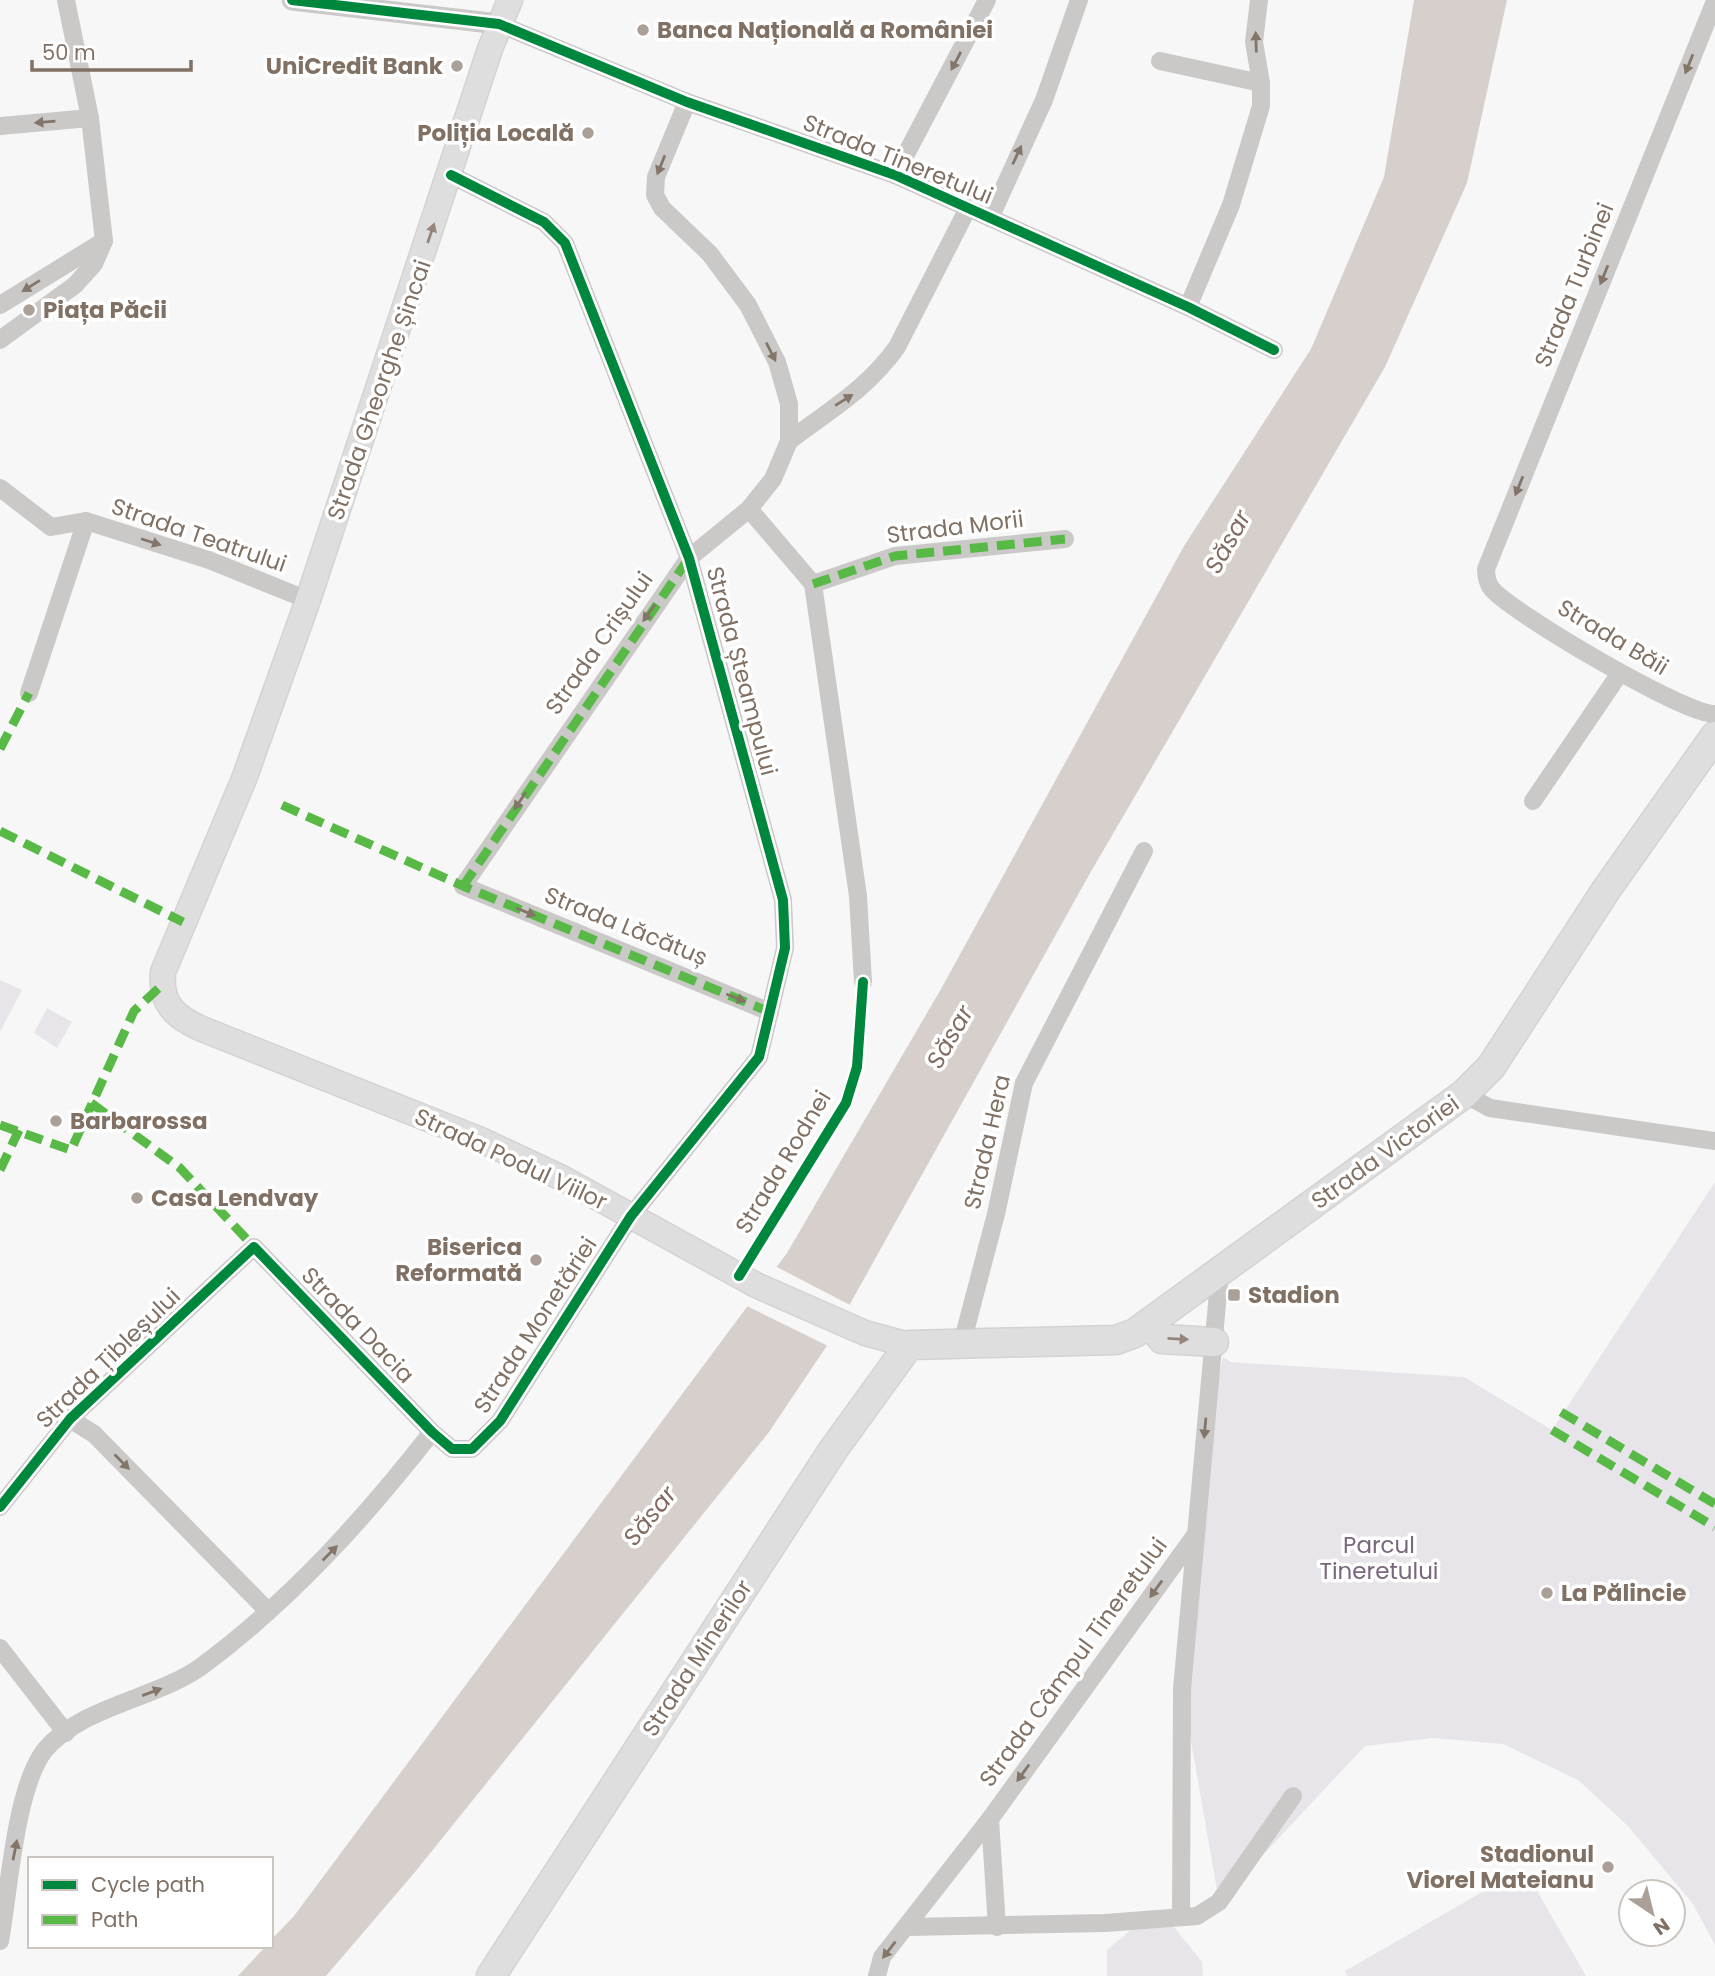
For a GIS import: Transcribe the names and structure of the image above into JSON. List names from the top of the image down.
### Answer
{
  "streets": {
    "main road": [
      "Strada Gheorghe Șincai",
      "Strada Victoriei",
      "Strada Podul Viilor",
      "Strada Minerilor"
    ],
    "street": [
      "Strada Tineretului",
      "Strada Turbinei",
      "Strada Morii",
      "Strada Teatrului",
      "Strada Băii",
      "Strada Crișului",
      "Strada Șteampului",
      "Strada Lăcătuș",
      "Strada Hera",
      "Strada Dacia",
      "Strada Monetăriei",
      "Strada Țibleșului",
      "Strada Câmpul Tineretului"
    ],
    "cycle path": ["Strada Rodnei"]
  },
  "crossings": [
    ["Strada Tineretului", "Strada Gheorghe Șincai"],
    ["Strada Turbinei", "Strada Băii"],
    ["Strada Gheorghe Șincai", "Strada Teatrului"],
    ["Strada Gheorghe Șincai", "Strada Șteampului"],
    ["Strada Gheorghe Șincai", "Strada Podul Viilor"],
    ["Strada Crișului", "Strada Șteampului"],
    ["Strada Crișului", "Strada Lăcătuș"],
    ["Strada Șteampului", "Strada Lăcătuș"],
    ["Strada Șteampului", "Strada Podul Viilor"],
    ["Strada Șteampului", "Strada Monetăriei"],
    ["Strada Hera", "Strada Victoriei"],
    ["Strada Victoriei", "Strada Podul Viilor"],
    ["Strada Victoriei", "Strada Minerilor"],
    ["Strada Victoriei", "Strada Câmpul Tineretului"],
    ["Strada Podul Viilor", "Strada Monetăriei"],
    ["Strada Podul Viilor", "Strada Minerilor"],
    ["Strada Dacia", "Strada Monetăriei"],
    ["Strada Dacia", "Strada Țibleșului"]
  ],
  "one_way": [
    "Strada Turbinei",
    "Strada Gheorghe Șincai",
    "Strada Teatrului",
    "Strada Crișului",
    "Strada Lăcătuș"
  ],
  "water": ["Săsar"],
  "parks": ["Parcul Tineretului"],
  "places": {
    "other": [
      "Banca Națională a României",
      "UniCredit Bank",
      "Poliția Locală",
      "Piața Păcii",
      "Barbarossa",
      "Casa Lendvay",
      "Biserica Reformată",
      "La Pălincie",
      "Stadionul Viorel Mateianu"
    ],
    "transit": ["Stadion"]
  },
  "legend": ["Cycle path", "Path"],
  "scale_bar": "50 m",
  "north": "bottom right"
}
